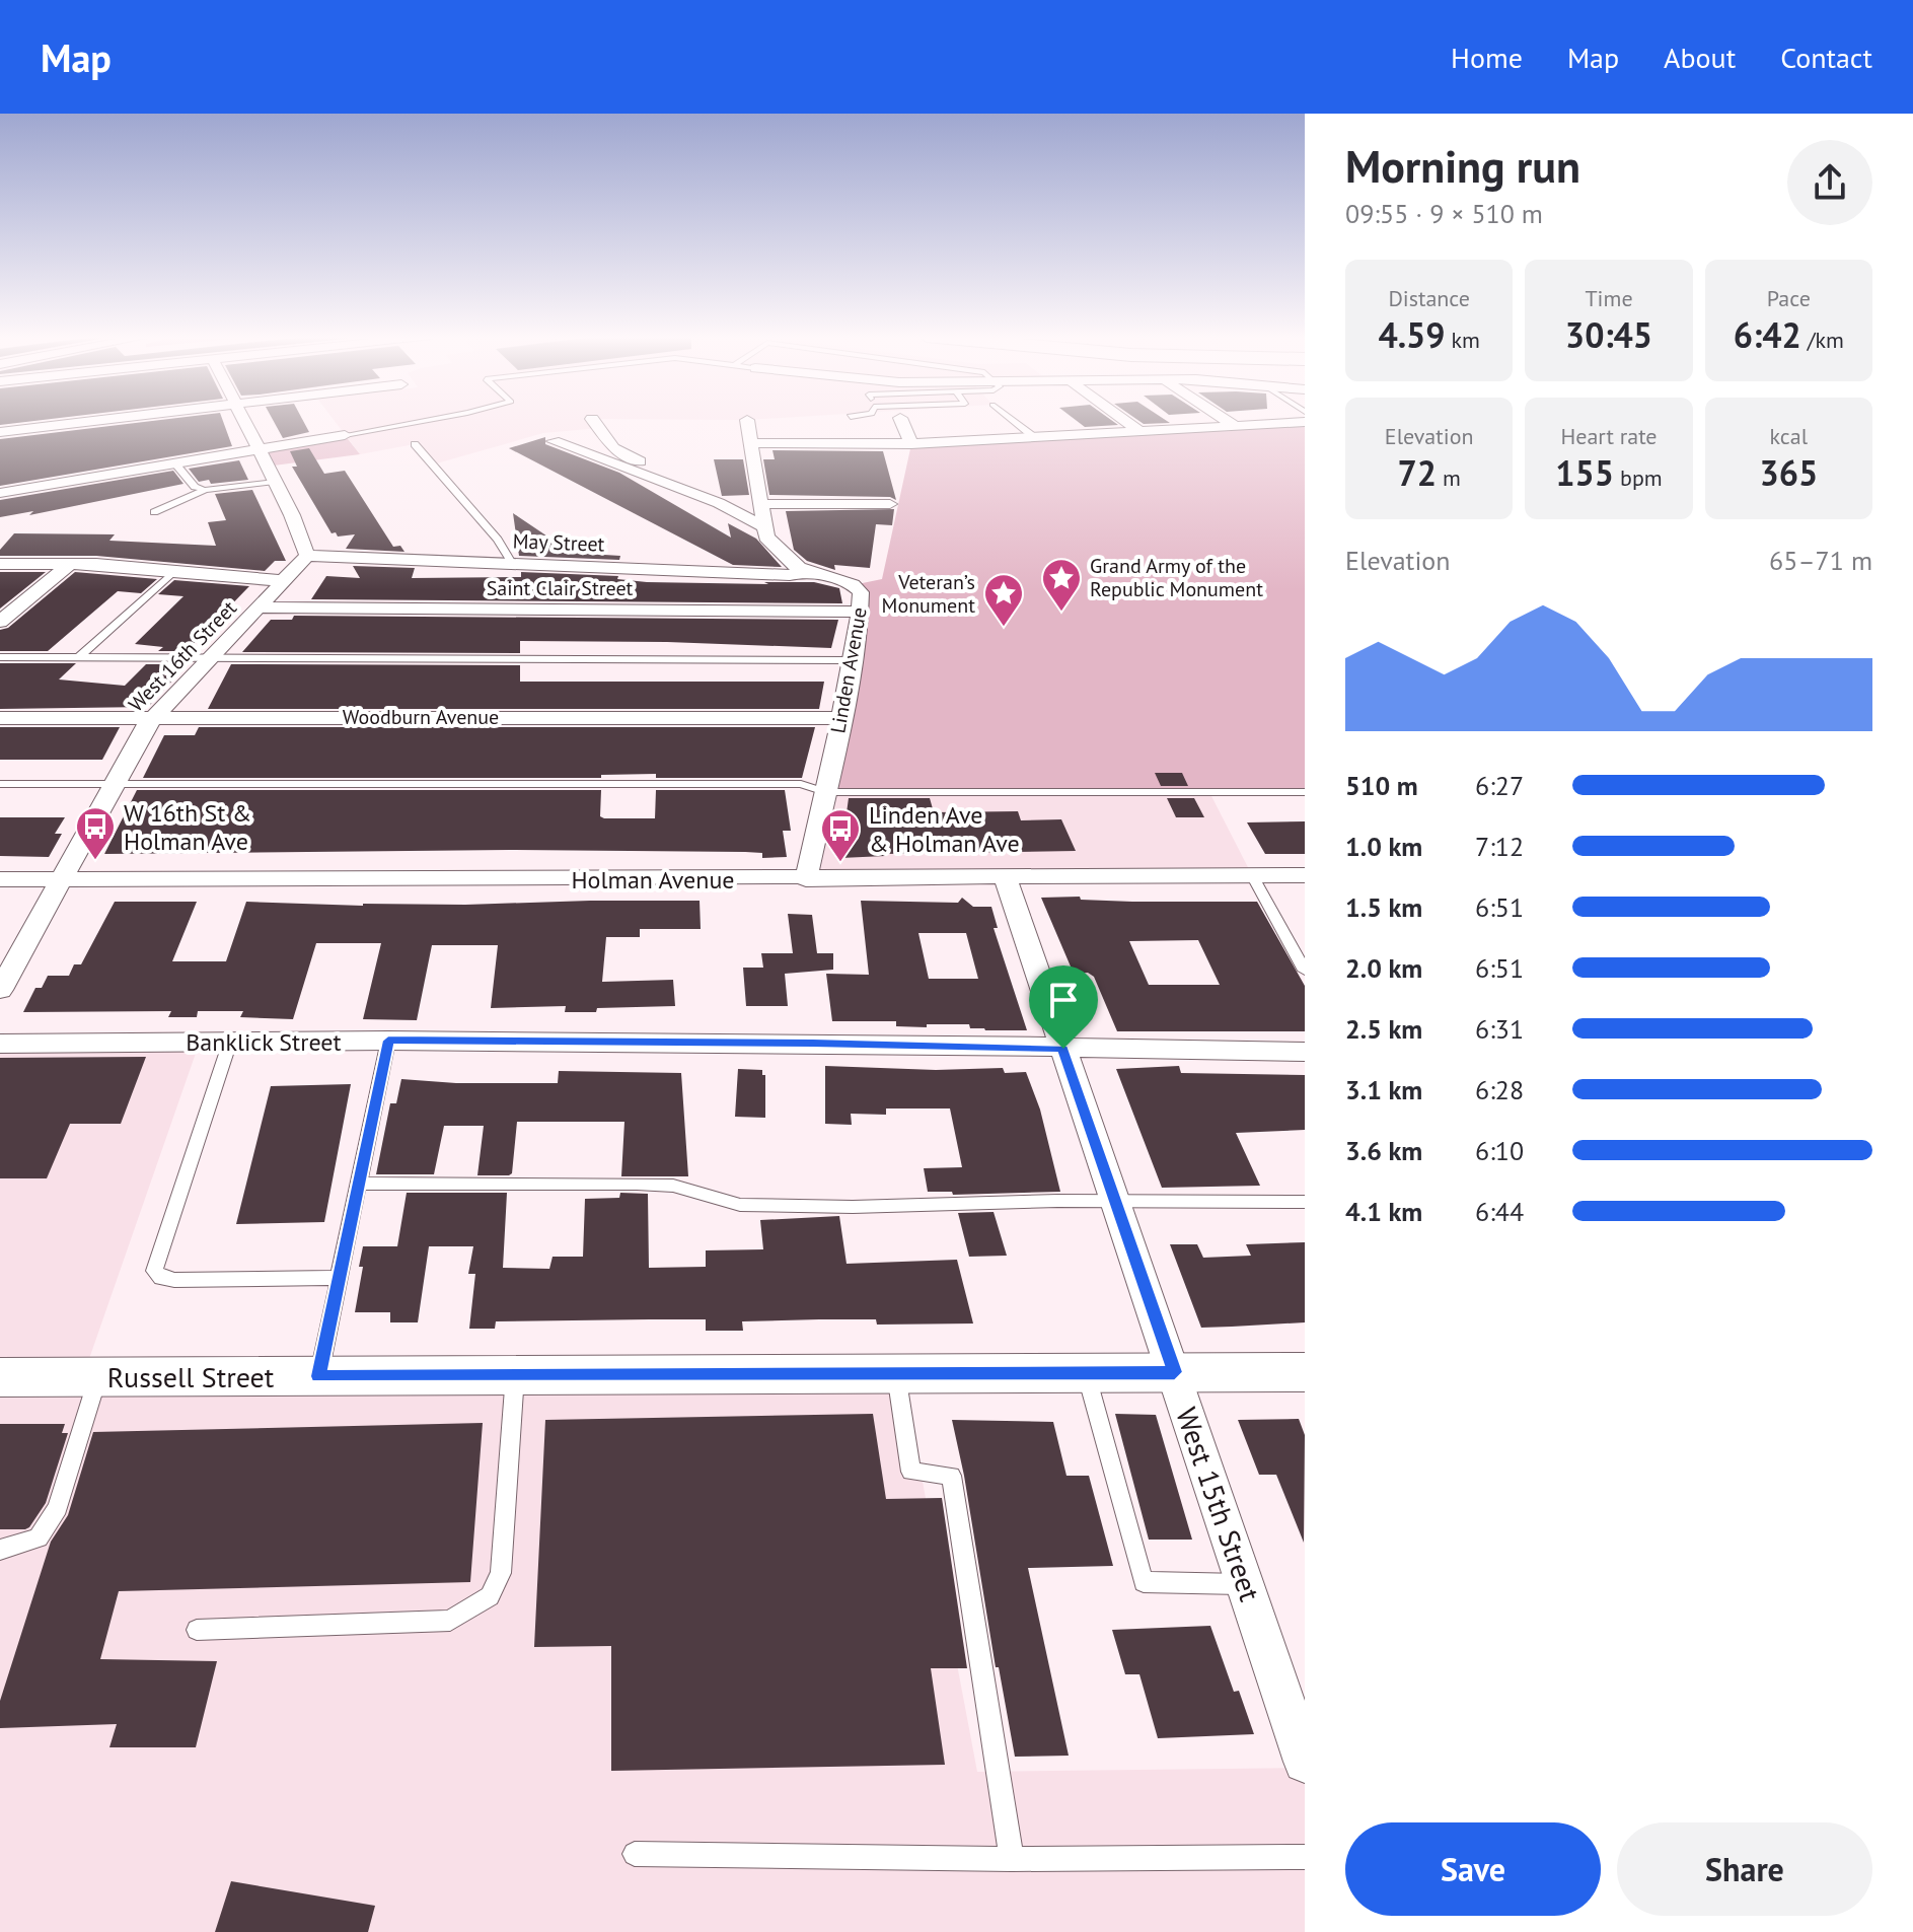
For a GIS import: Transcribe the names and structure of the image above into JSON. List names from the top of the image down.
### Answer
{
  "streets": {
    "street": [
      "May Street",
      "Saint Clair Street",
      "West 16th Street",
      "Linden Avenue",
      "Woodburn Avenue",
      "Holman Avenue",
      "Banklick Street",
      "Russell Street",
      "West 15th Street"
    ]
  },
  "crossings": [
    ["May Street", "West 16th Street"],
    ["May Street", "Linden Avenue"],
    ["Saint Clair Street", "West 16th Street"],
    ["Saint Clair Street", "Linden Avenue"],
    ["West 16th Street", "Woodburn Avenue"],
    ["West 16th Street", "Holman Avenue"],
    ["Linden Avenue", "Woodburn Avenue"],
    ["Linden Avenue", "Holman Avenue"],
    ["Holman Avenue", "West 15th Street"],
    ["Banklick Street", "West 15th Street"],
    ["Russell Street", "West 15th Street"]
  ],
  "places": {
    "place": ["Grand Army of the Republic Monument", "Veteran’s Monument"],
    "bus stop": ["W 16th St & Holman Ave", "Linden Ave & Holman Ave"]
  },
  "page": {
    "header": "Map",
    "nav": [
      "Home",
      "Map",
      "About",
      "Contact"
    ],
    "heading": ["Morning run", "09:55 · 9 × 510 m"],
    "stats": [
      ["Distance", "4.59 km"],
      ["Time", "30:45"],
      ["Pace", "6:42 /km"],
      ["Elevation", "72 m"],
      ["Heart rate", "155 bpm"],
      ["kcal", "365"]
    ],
    "chart": ["Elevation", "65–71 m"],
    "list": [
      {
        "name": "510 m",
        "note": "6:27"
      },
      {
        "name": "1.0 km",
        "note": "7:12"
      },
      {
        "name": "1.5 km",
        "note": "6:51"
      },
      {
        "name": "2.0 km",
        "note": "6:51"
      },
      {
        "name": "2.5 km",
        "note": "6:31"
      },
      {
        "name": "3.1 km",
        "note": "6:28"
      },
      {
        "name": "3.6 km",
        "note": "6:10"
      },
      {
        "name": "4.1 km",
        "note": "6:44"
      }
    ],
    "buttons": ["Save", "Share"]
  }
}
